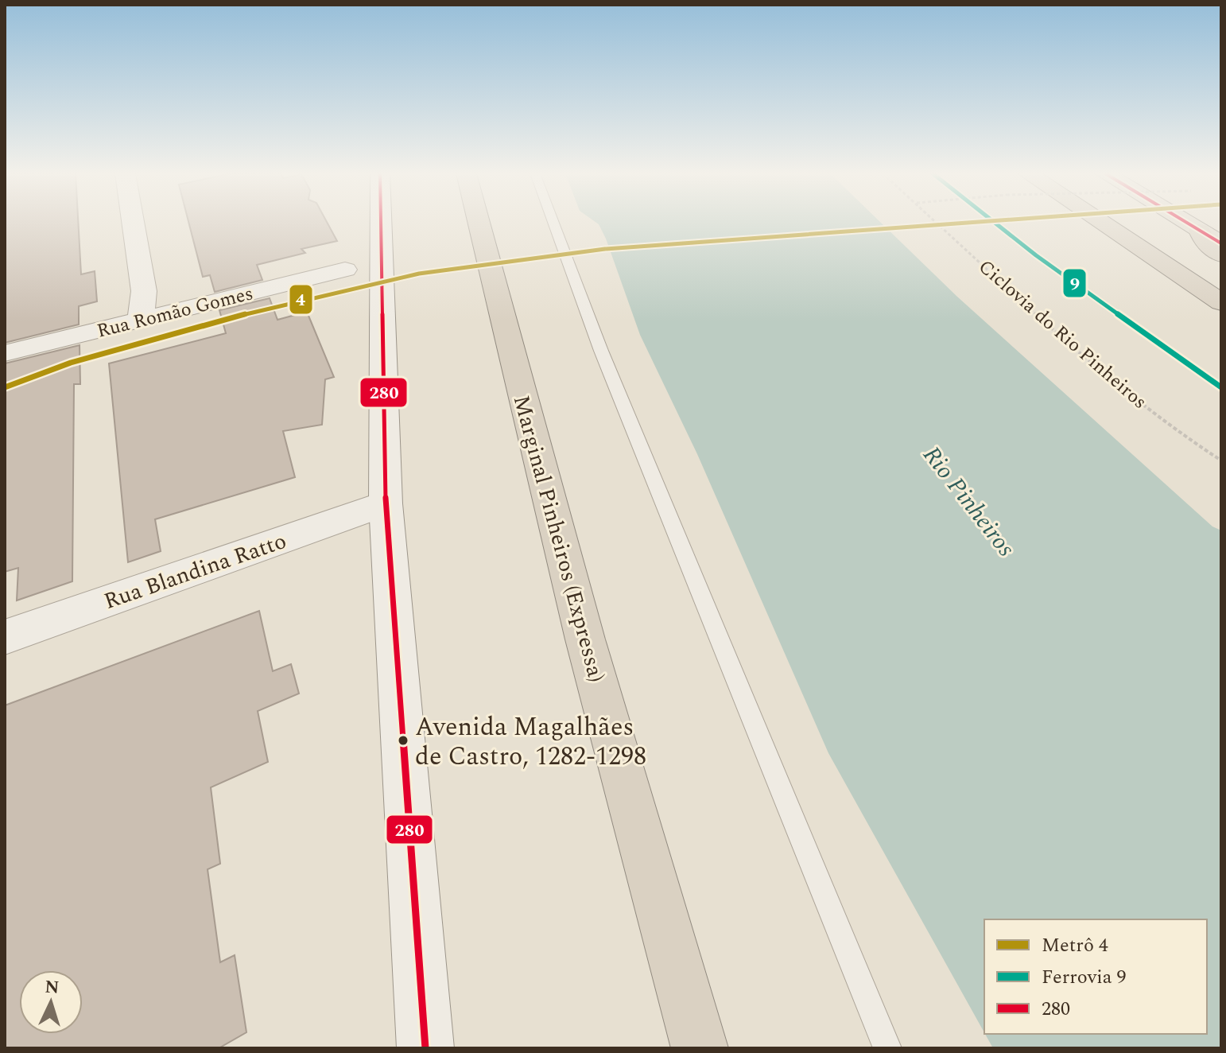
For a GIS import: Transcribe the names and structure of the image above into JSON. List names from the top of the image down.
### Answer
{
  "streets": {
    "highway": ["Marginal Pinheiros (Expressa)"],
    "street": ["Rua Romão Gomes", "Rua Blandina Ratto"],
    "path": ["Ciclovia do Rio Pinheiros"]
  },
  "water": ["Rio Pinheiros"],
  "places": ["Avenida Magalhães de Castro, 1282-1298"],
  "lines": ["metro line 4", "rail line 9", "transit line 280"],
  "legend": ["Metrô 4", "Ferrovia 9", "280"],
  "north": "top"
}
